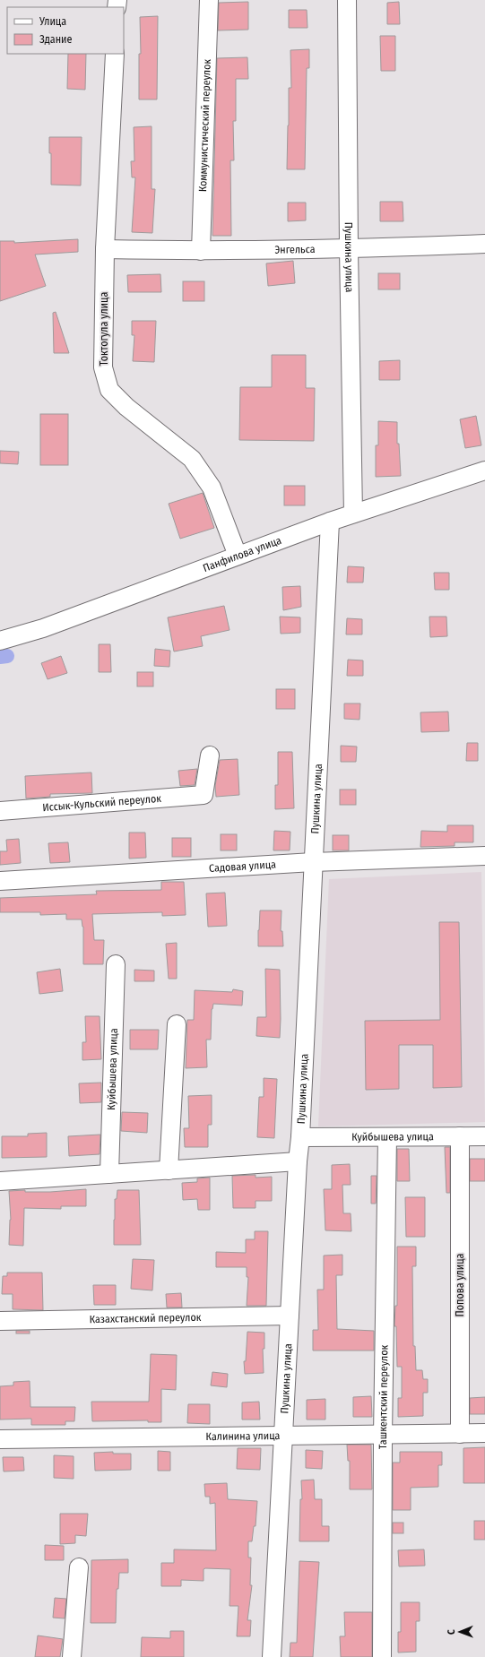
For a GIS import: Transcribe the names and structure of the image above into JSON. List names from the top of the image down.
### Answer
{
  "streets": {
    "street": [
      "Коммунистический переулок",
      "Энгельса",
      "Пушкина улица",
      "Токтогула улица",
      "Панфилова улица",
      "Иссык-Кульский переулок",
      "Садовая улица",
      "Куйбышева улица",
      "Попова улица",
      "Казахстанский переулок",
      "Ташкентский переулок",
      "Калинина улица"
    ]
  },
  "crossings": [
    ["Коммунистический переулок", "Энгельса"],
    ["Энгельса", "Пушкина улица"],
    ["Энгельса", "Токтогула улица"],
    ["Пушкина улица", "Панфилова улица"],
    ["Пушкина улица", "Садовая улица"],
    ["Пушкина улица", "Куйбышева улица"],
    ["Пушкина улица", "Казахстанский переулок"],
    ["Пушкина улица", "Калинина улица"],
    ["Токтогула улица", "Панфилова улица"],
    ["Куйбышева улица", "Попова улица"],
    ["Куйбышева улица", "Ташкентский переулок"],
    ["Попова улица", "Калинина улица"],
    ["Ташкентский переулок", "Калинина улица"]
  ],
  "legend": ["Улица", "Здание"],
  "north": "left"
}
